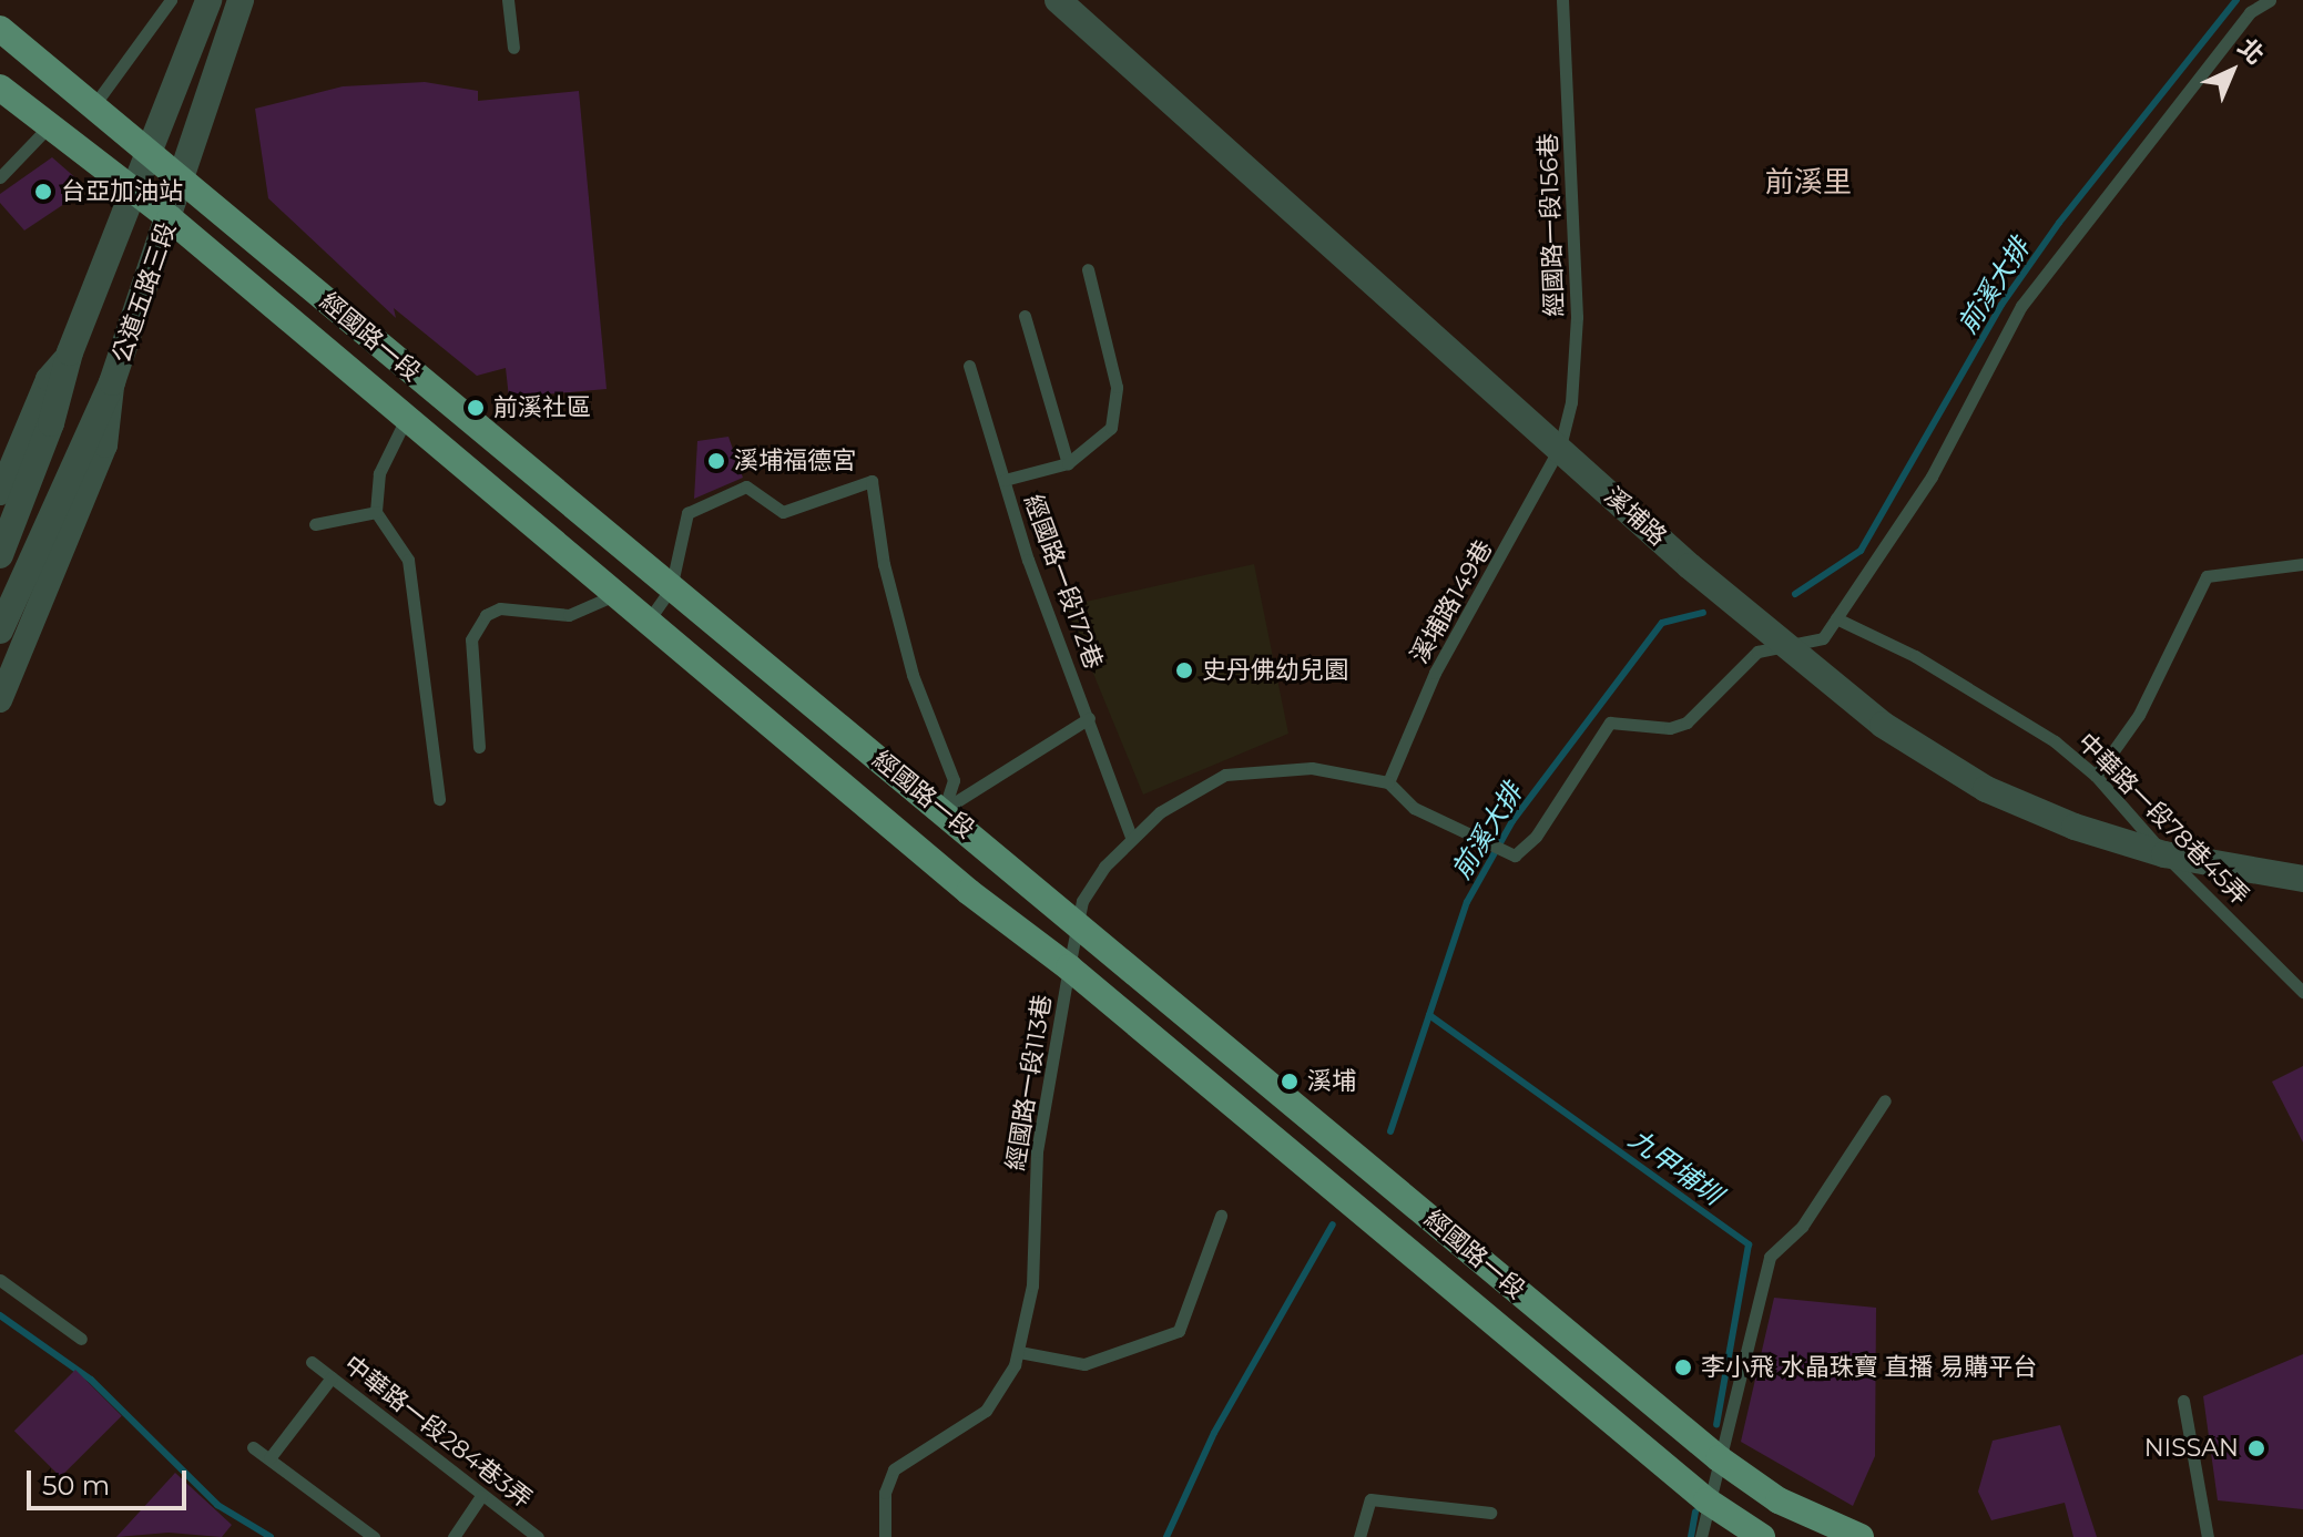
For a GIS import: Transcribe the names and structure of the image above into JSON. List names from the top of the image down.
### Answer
{
  "streets": {
    "main road": ["經國路一段"],
    "street": ["公道五路三段", "溪埔路"],
    "lane": [
      "經國路一段156巷",
      "經國路一段172巷",
      "溪埔路149巷",
      "中華路一段78巷45弄",
      "經國路一段113巷",
      "中華路一段284巷3弄"
    ]
  },
  "crossings": [
    ["經國路一段156巷", "溪埔路"],
    ["經國路一段156巷", "溪埔路149巷"],
    ["公道五路三段", "經國路一段"],
    ["經國路一段", "經國路一段113巷"],
    ["溪埔路", "溪埔路149巷"],
    ["溪埔路", "中華路一段78巷45弄"]
  ],
  "districts": ["前溪里"],
  "water": ["前溪大排", "九甲埔圳"],
  "places": [
    "台亞加油站",
    "前溪社區",
    "溪埔福德宮",
    "史丹佛幼兒園",
    "溪埔",
    "李小飛 水晶珠寶 直播 易購平台",
    "NISSAN"
  ],
  "scale_bar": "50 m",
  "north": "top right"
}
